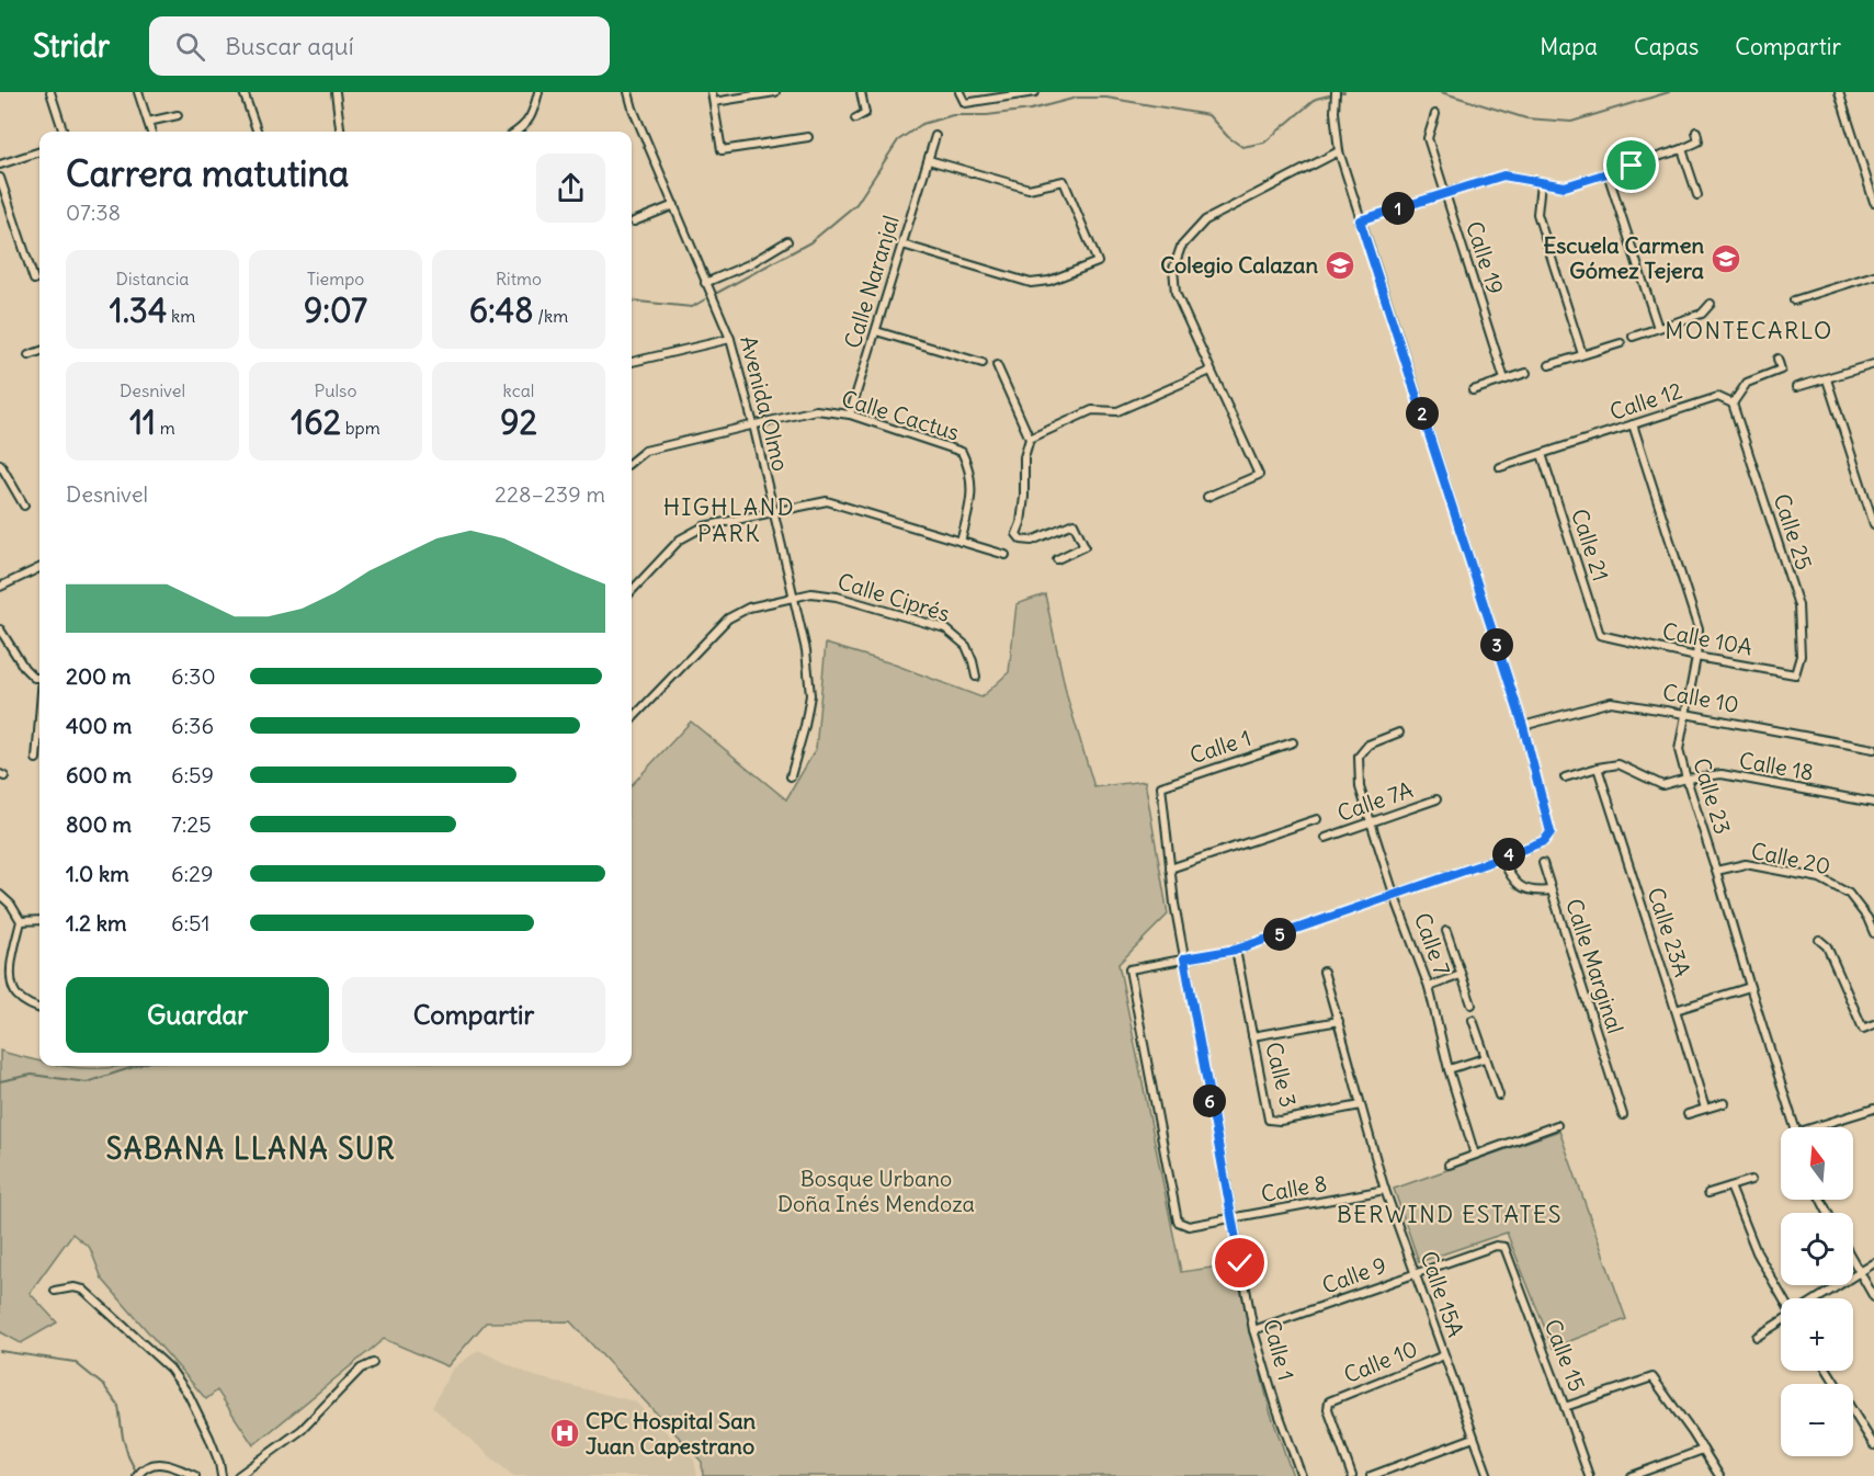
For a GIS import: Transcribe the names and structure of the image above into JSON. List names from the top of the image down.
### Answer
{
  "streets": {
    "street": [
      "Calle 19",
      "Calle Naranjal",
      "Calle 12",
      "Avenida Olmo",
      "Calle Cactus",
      "Calle 25",
      "Calle 21",
      "Calle Ciprés",
      "Calle 10A",
      "Calle 10",
      "Calle 1",
      "Calle 18",
      "Calle 23",
      "Calle 7A",
      "Calle 20",
      "Calle 23A",
      "Calle 7",
      "Calle Marginal",
      "Calle 3",
      "Calle 8",
      "Calle 9",
      "Calle 15A",
      "Calle 15"
    ]
  },
  "crossings": [
    ["Calle Naranjal", "Calle Cactus"],
    ["Calle 12", "Calle 25"],
    ["Calle 12", "Calle 21"],
    ["Calle 12", "Calle 23"],
    ["Avenida Olmo", "Calle Cactus"],
    ["Avenida Olmo", "Calle Ciprés"],
    ["Calle 25", "Calle 10A"],
    ["Calle 21", "Calle 10A"],
    ["Calle 10A", "Calle 23"],
    ["Calle 10", "Calle 23"],
    ["Calle 10", "Calle 15A"],
    ["Calle 1", "Calle 8"],
    ["Calle 1", "Calle 9"],
    ["Calle 18", "Calle 23"],
    ["Calle 18", "Calle 23A"],
    ["Calle 23", "Calle 20"],
    ["Calle 7A", "Calle 7"],
    ["Calle 3", "Calle 15A"],
    ["Calle 8", "Calle 15A"],
    ["Calle 9", "Calle 15A"],
    ["Calle 9", "Calle 15"]
  ],
  "districts": [
    "MONTECARLO",
    "HIGHLAND PARK",
    "SABANA LLANA SUR",
    "BERWIND ESTATES"
  ],
  "parks": ["Bosque Urbano Doña Inés Mendoza"],
  "places": {
    "school or university": ["Escuela Carmen Gómez Tejera", "Colegio Calazan"],
    "hospital": ["CPC Hospital San Juan Capestrano"]
  },
  "north": "top",
  "page": {
    "header": "Stridr",
    "search": "Buscar aquí",
    "nav": ["Mapa", "Capas", "Compartir"],
    "heading": ["Carrera matutina", "07:38"],
    "pins": [
      "1",
      "2",
      "3",
      "4",
      "5",
      "6"
    ],
    "stats": [
      ["Distancia", "1.34 km"],
      ["Tiempo", "9:07"],
      ["Ritmo", "6:48 /km"],
      ["Desnivel", "11 m"],
      ["Pulso", "162 bpm"],
      ["kcal", "92"]
    ],
    "chart": ["Desnivel", "228–239 m"],
    "list": [
      {
        "name": "200 m",
        "note": "6:30"
      },
      {
        "name": "400 m",
        "note": "6:36"
      },
      {
        "name": "600 m",
        "note": "6:59"
      },
      {
        "name": "800 m",
        "note": "7:25"
      },
      {
        "name": "1.0 km",
        "note": "6:29"
      },
      {
        "name": "1.2 km",
        "note": "6:51"
      }
    ],
    "buttons": ["Guardar", "Compartir"],
    "map_buttons": ["+", "−"]
  }
}
